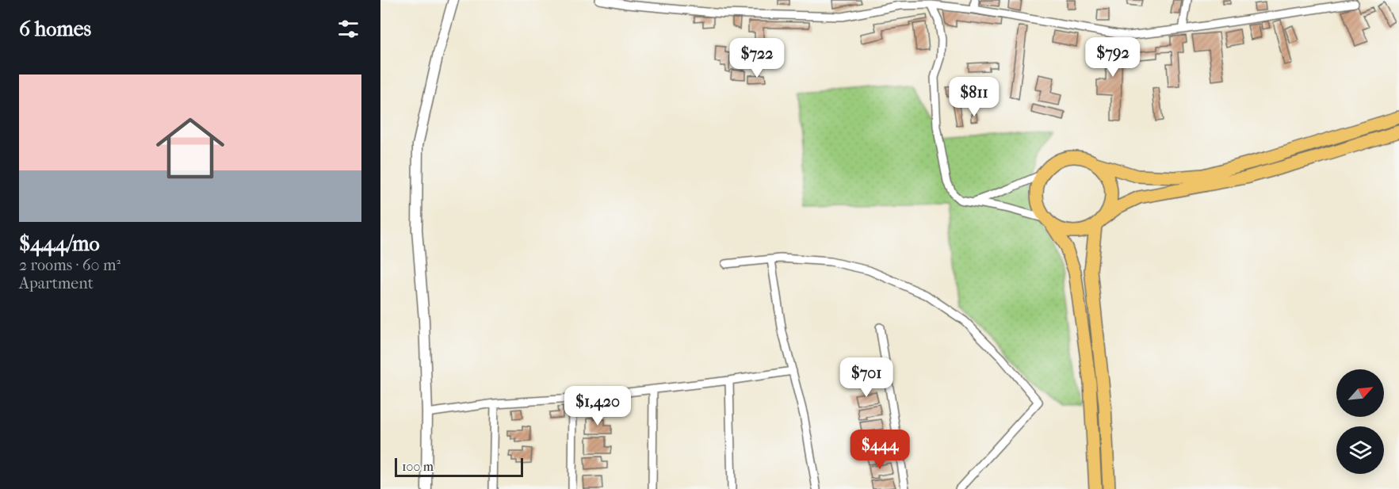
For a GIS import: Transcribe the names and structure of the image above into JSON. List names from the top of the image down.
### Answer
{
  "scale_bar": "100 m",
  "north": "top right",
  "page": {
    "heading": "6 homes",
    "price": [
      "$792",
      "$722",
      "$811",
      "$701",
      "$1,420",
      "$444"
    ],
    "list": [
      {
        "name": "$444/mo",
        "note": "2 rooms · 60 m² · Apartment"
      }
    ],
    "scale": "100 m"
  }
}
